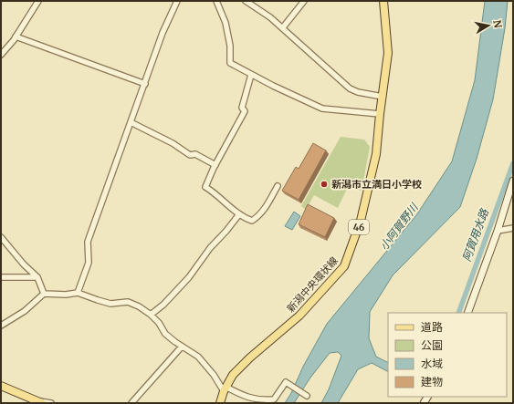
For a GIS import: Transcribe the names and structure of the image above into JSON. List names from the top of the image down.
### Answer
{
  "streets": {
    "main road": ["46", "新潟中央環状線"]
  },
  "water": ["小阿賀野川", "阿賀用水路"],
  "places": ["新潟市立満日小学校"],
  "legend": [
    "道路",
    "公園",
    "水域",
    "建物"
  ],
  "north": "right"
}
